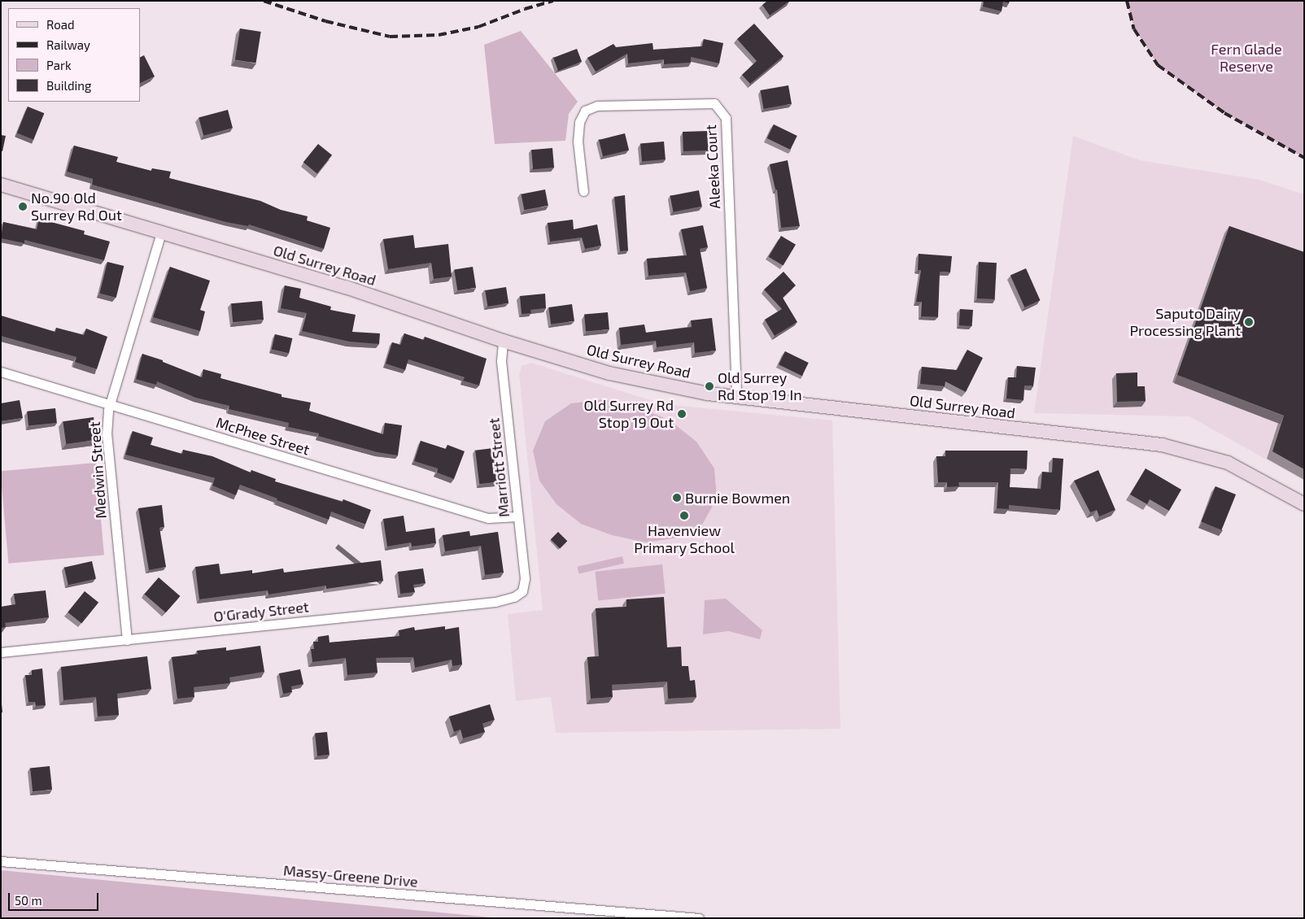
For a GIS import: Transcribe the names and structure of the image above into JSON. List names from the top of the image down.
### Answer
{
  "streets": {
    "main road": ["Old Surrey Road"],
    "street": [
      "Aleeka Court",
      "McPhee Street",
      "Marriott Street",
      "Medwin Street",
      "O'Grady Street",
      "Massy-Greene Drive"
    ]
  },
  "crossings": [
    ["Aleeka Court", "Old Surrey Road"],
    ["Old Surrey Road", "Marriott Street"],
    ["Old Surrey Road", "Medwin Street"],
    ["McPhee Street", "Marriott Street"],
    ["McPhee Street", "Medwin Street"],
    ["Marriott Street", "O'Grady Street"],
    ["Medwin Street", "O'Grady Street"]
  ],
  "parks": ["Fern Glade Reserve"],
  "places": [
    "No.90 Old Surrey Rd Out",
    "Saputo Dairy Processing Plant",
    "Old Surrey Rd Stop 19 In",
    "Old Surrey Rd Stop 19 Out",
    "Burnie Bowmen",
    "Havenview Primary School"
  ],
  "legend": [
    "Road",
    "Railway",
    "Park",
    "Building"
  ],
  "scale_bar": "50 m"
}
